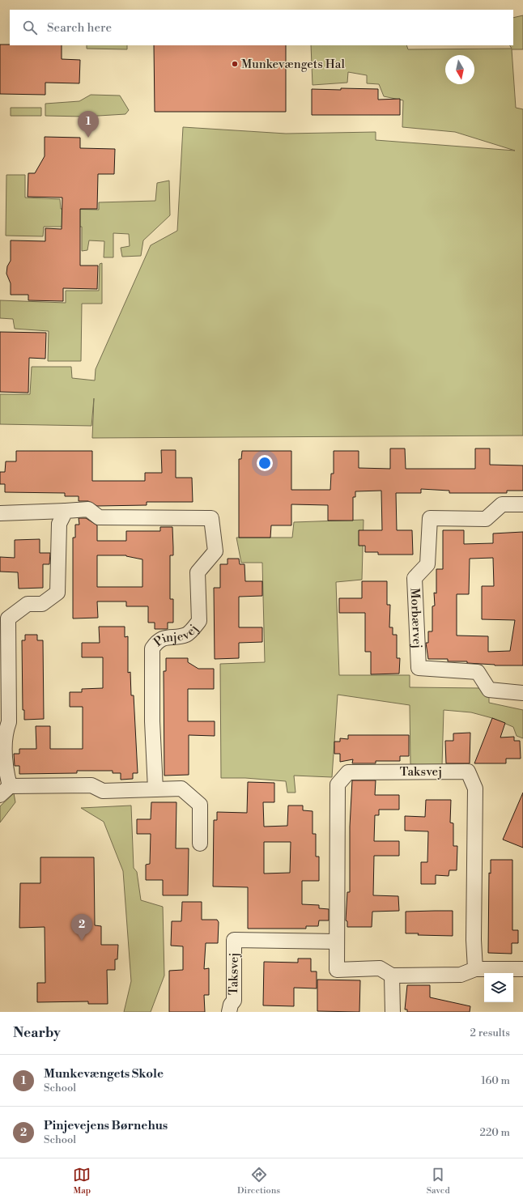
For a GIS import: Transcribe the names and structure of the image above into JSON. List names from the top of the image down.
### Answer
{
  "streets": {
    "street": ["Morbærvej", "Pinjevej", "Taksvej"]
  },
  "places": ["Munkevængets Hal"],
  "north": "bottom",
  "page": {
    "search": "Search here",
    "pins": ["1", "2"],
    "heading": ["Nearby", "2 results"],
    "list": [
      {
        "mark": "1",
        "name": "Munkevængets Skole",
        "note": "School",
        "value": "160 m"
      },
      {
        "mark": "2",
        "name": "Pinjevejens Børnehus",
        "note": "School",
        "value": "220 m"
      }
    ],
    "nav": ["Map", "Directions", "Saved"]
  }
}
